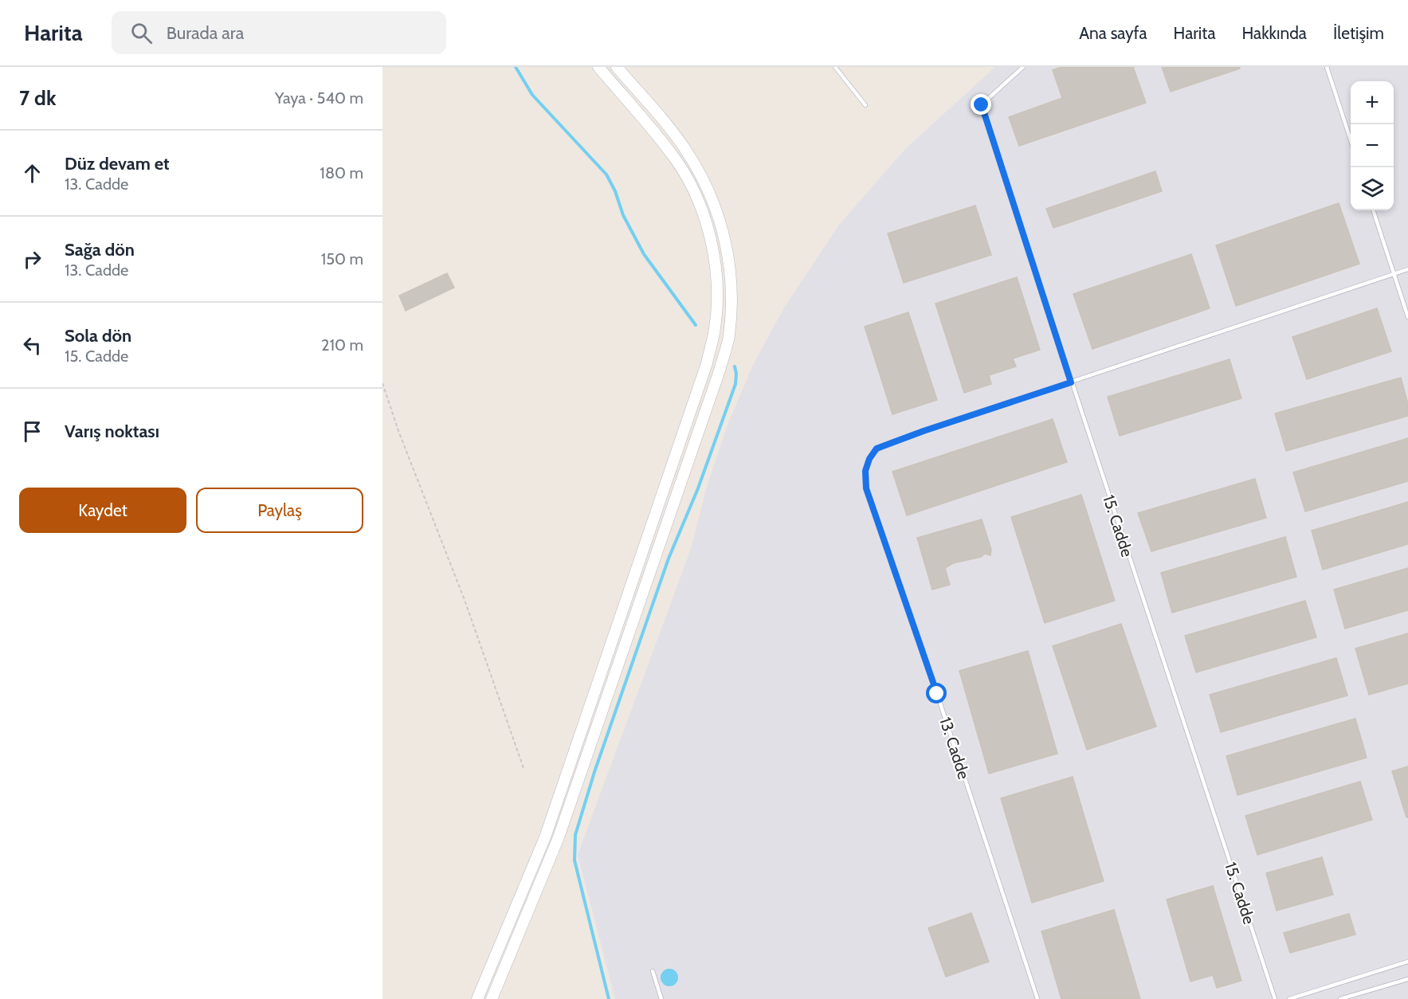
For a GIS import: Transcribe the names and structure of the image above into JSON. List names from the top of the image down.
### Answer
{
  "streets": {
    "lane": ["15. Cadde", "13. Cadde"]
  },
  "crossings": [
    ["15. Cadde", "13. Cadde"]
  ],
  "page": {
    "header": "Harita",
    "search": "Burada ara",
    "nav": [
      "Ana sayfa",
      "Harita",
      "Hakkında",
      "İletişim"
    ],
    "heading": ["7 dk", "Yaya · 540 m"],
    "map_buttons": ["+", "−"],
    "list": [
      ["Düz devam et", "13. Cadde", "180 m"],
      ["Sağa dön", "13. Cadde", "150 m"],
      ["Sola dön", "15. Cadde", "210 m"],
      "Varış noktası"
    ],
    "buttons": ["Kaydet", "Paylaş"]
  }
}
